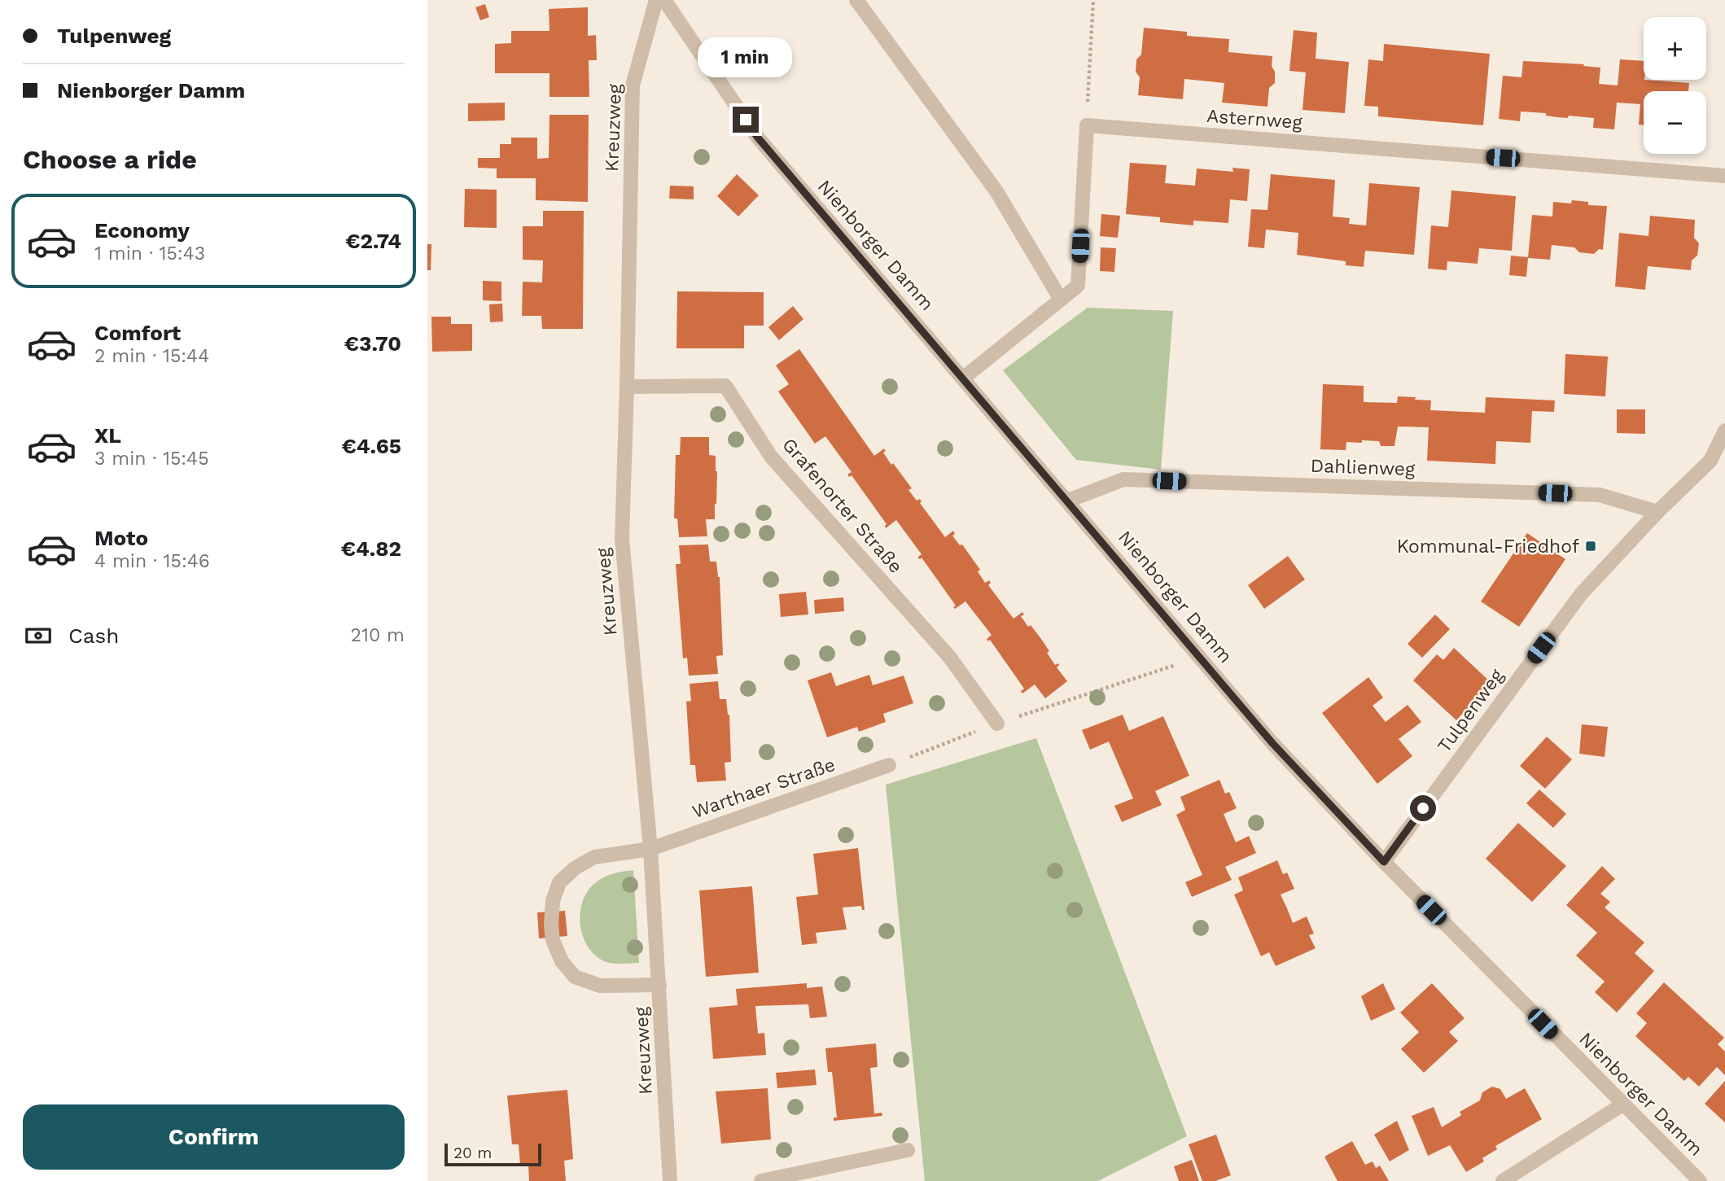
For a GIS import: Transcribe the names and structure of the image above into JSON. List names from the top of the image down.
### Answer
{
  "streets": {
    "street": [
      "Asternweg",
      "Kreuzweg",
      "Nienborger Damm",
      "Dahlienweg",
      "Grafenorter Straße",
      "Tulpenweg",
      "Warthaer Straße"
    ]
  },
  "crossings": [
    ["Kreuzweg", "Grafenorter Straße"],
    ["Kreuzweg", "Warthaer Straße"],
    ["Nienborger Damm", "Dahlienweg"],
    ["Nienborger Damm", "Tulpenweg"],
    ["Dahlienweg", "Tulpenweg"]
  ],
  "places": {
    "transit": ["Kommunal-Friedhof"]
  },
  "scale_bar": "20 m",
  "page": {
    "banner": ["Tulpenweg", "Nienborger Damm"],
    "map_buttons": ["+", "−"],
    "bubble": "1 min",
    "heading": "Choose a ride",
    "list": [
      {
        "name": "Economy",
        "note": "1 min · 15:43",
        "value": "€2.74"
      },
      {
        "name": "Comfort",
        "note": "2 min · 15:44",
        "value": "€3.70"
      },
      {
        "name": "XL",
        "note": "3 min · 15:45",
        "value": "€4.65"
      },
      {
        "name": "Moto",
        "note": "4 min · 15:46",
        "value": "€4.82"
      }
    ],
    "pay": ["Cash", "210 m"],
    "buttons": "Confirm",
    "scale": "20 m"
  }
}
